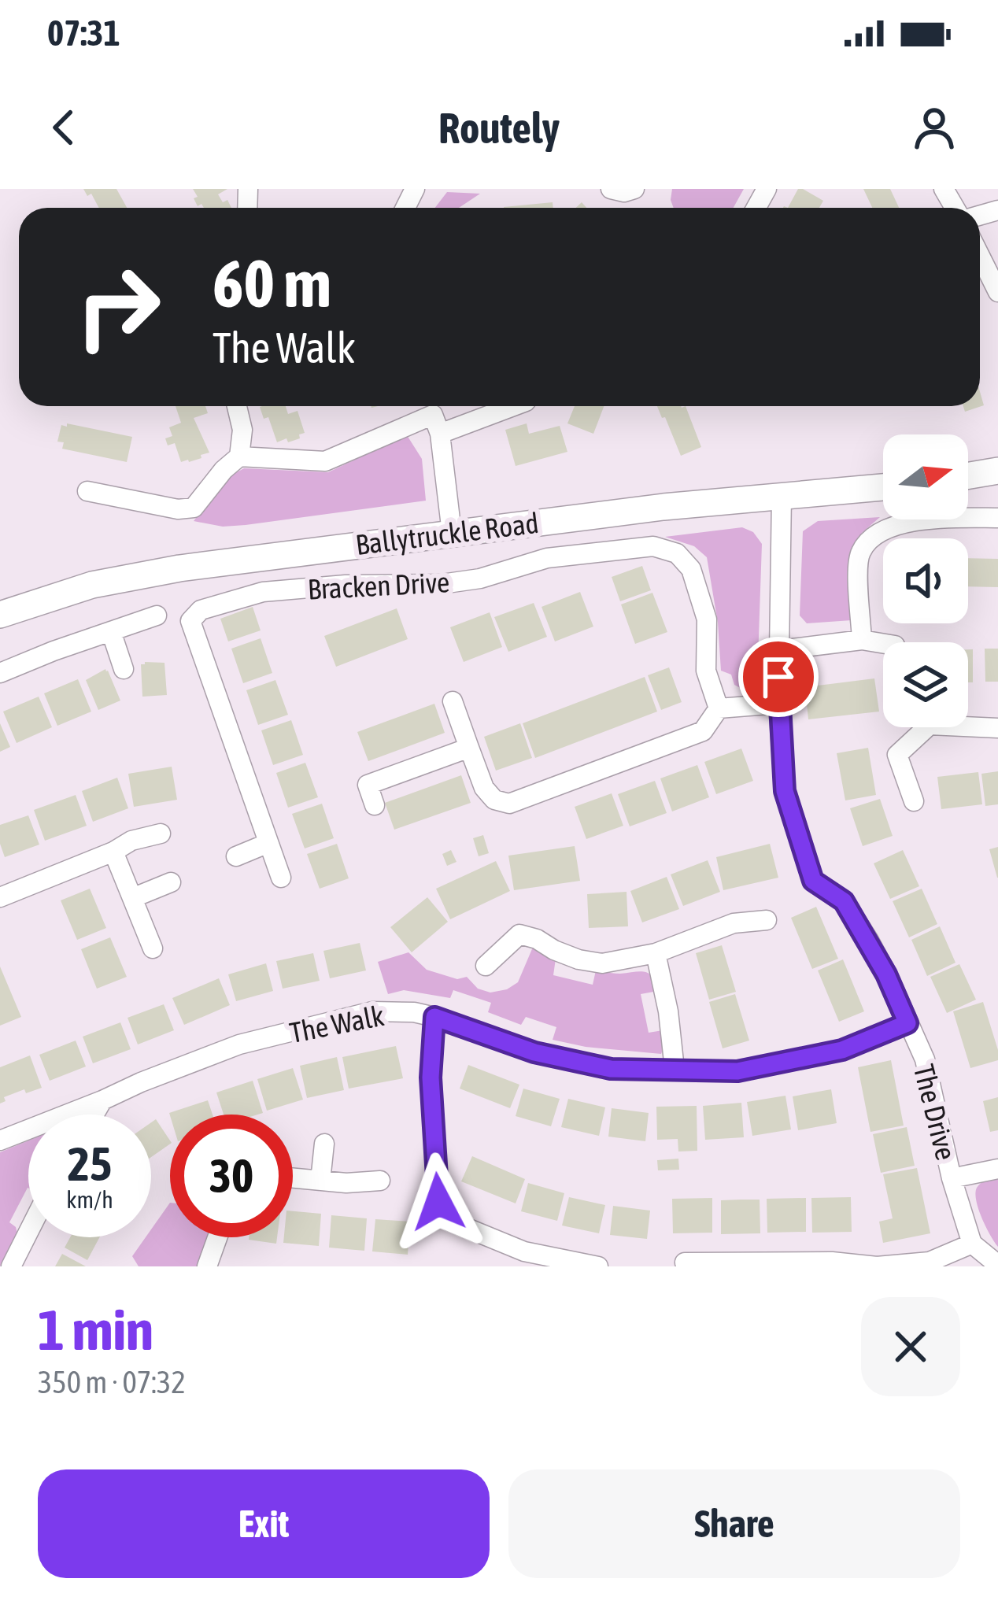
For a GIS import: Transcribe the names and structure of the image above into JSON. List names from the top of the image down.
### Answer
{
  "streets": {
    "street": [
      "Ballytruckle Road",
      "Bracken Drive",
      "The Walk",
      "The Drive"
    ]
  },
  "crossings": [
    ["Ballytruckle Road", "The Drive"],
    ["The Walk", "The Drive"]
  ],
  "north": "right",
  "page": {
    "status": "07:31",
    "header": "Routely",
    "turn": ["60 m", "The Walk"],
    "speed": "25 km/h",
    "limit": "30",
    "heading": ["1 min", "350 m · 07:32"],
    "buttons": ["Exit", "Share"]
  }
}
